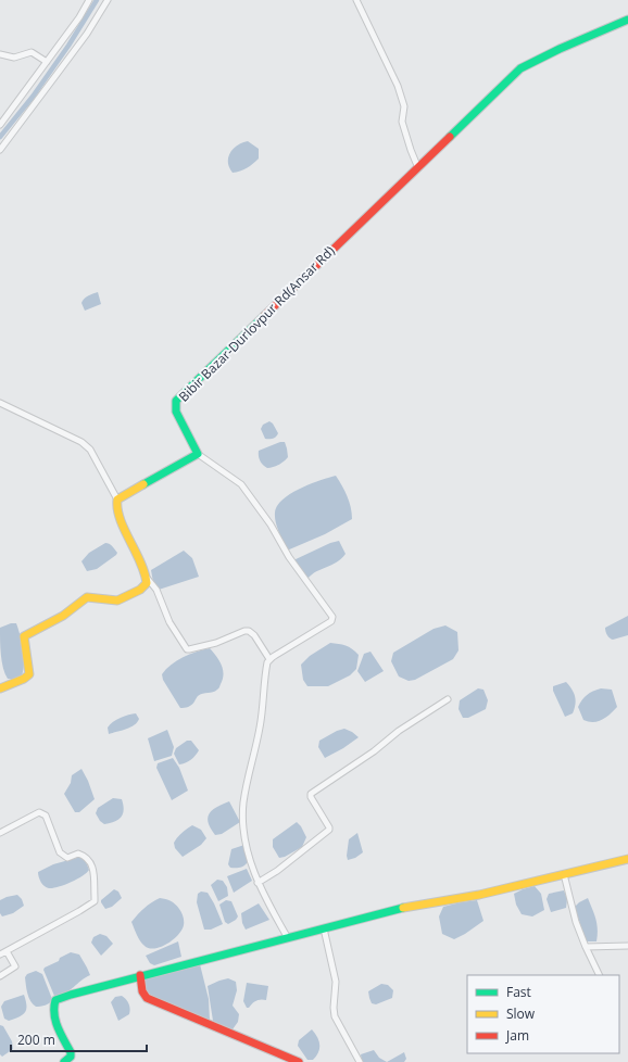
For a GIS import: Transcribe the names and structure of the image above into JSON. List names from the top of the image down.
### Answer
{
  "streets": {
    "street": ["Bibir Bazar-Durlovpur Rd(Ansar Rd)"]
  },
  "legend": ["Fast", "Slow", "Jam"],
  "scale_bar": "200 m"
}
